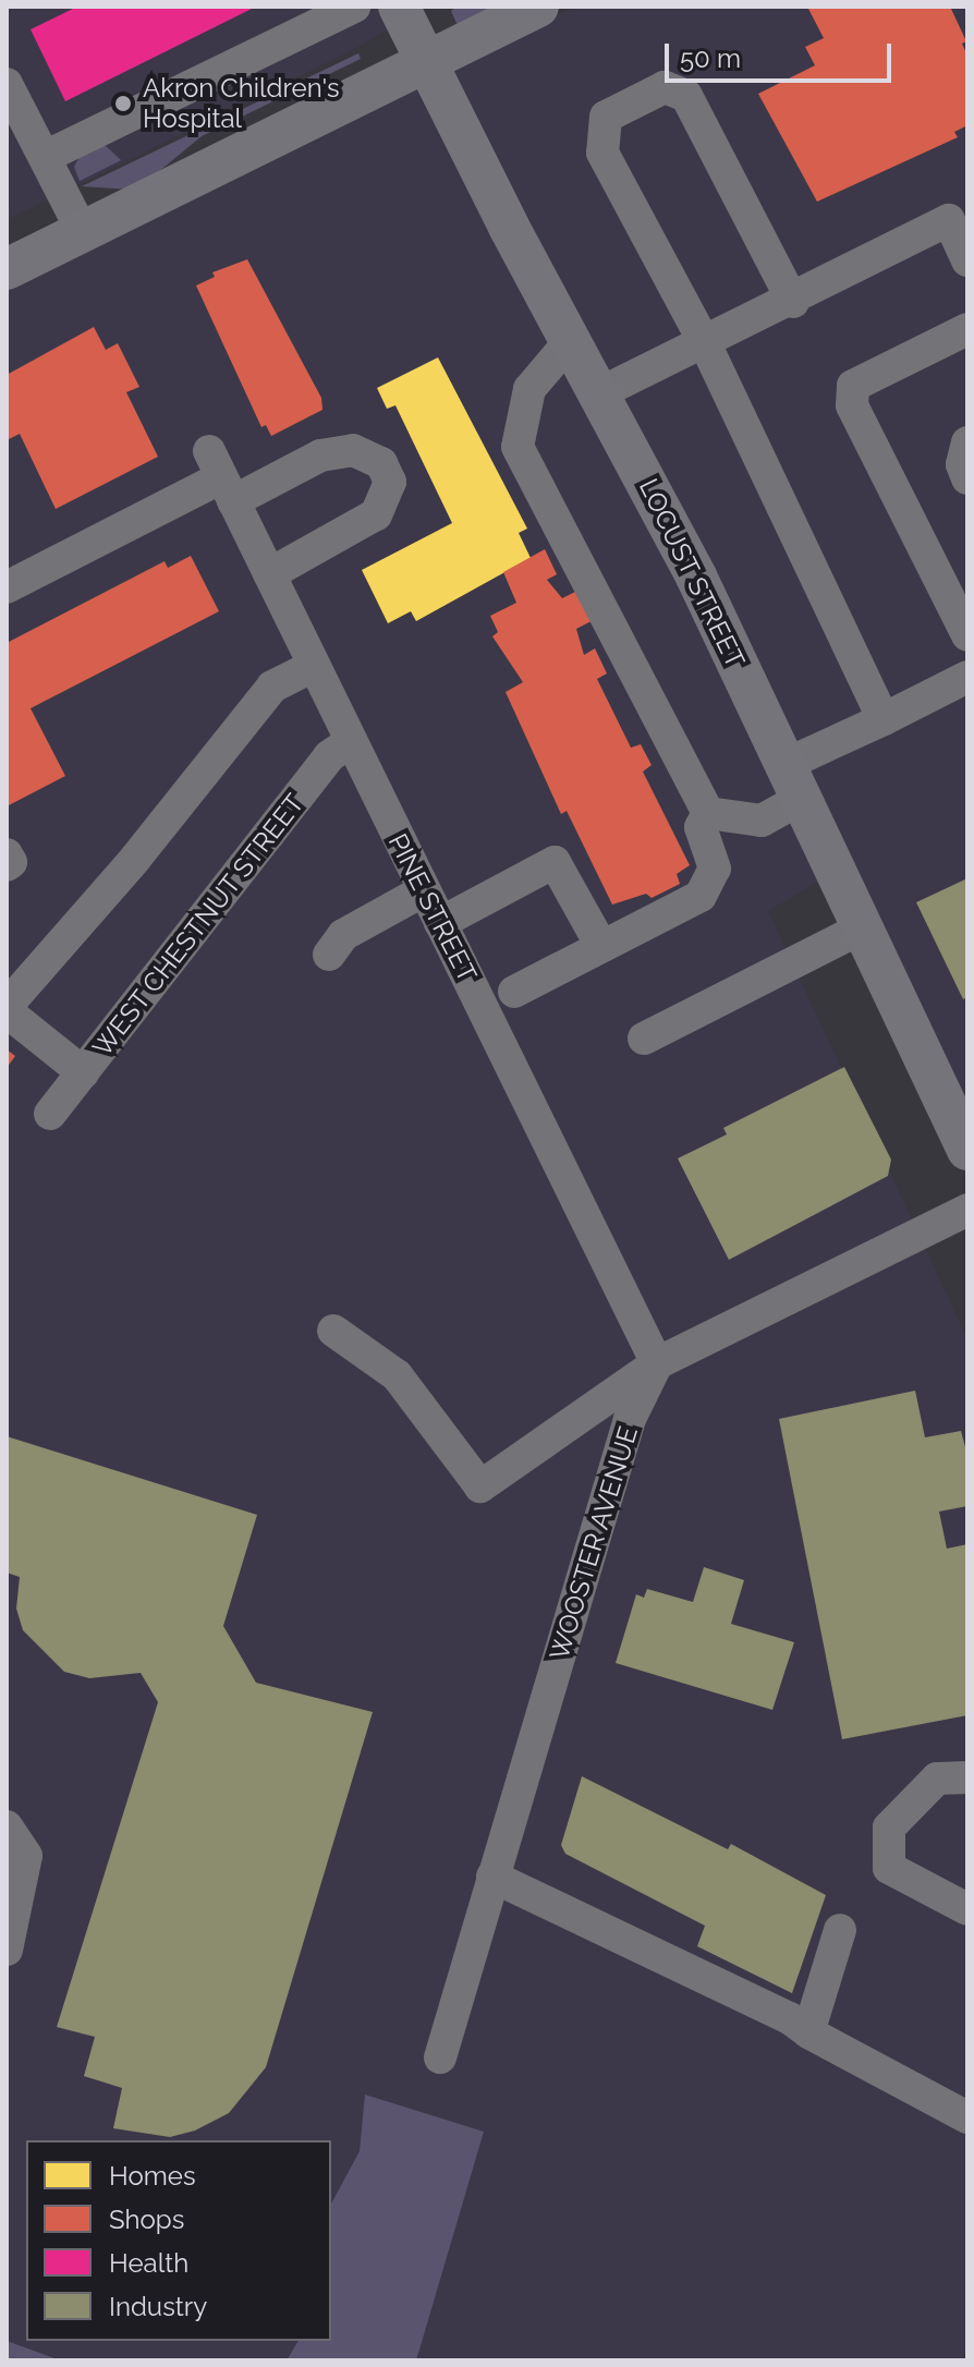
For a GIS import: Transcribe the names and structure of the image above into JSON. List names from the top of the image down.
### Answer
{
  "streets": {
    "main road": ["LOCUST STREET"],
    "street": ["PINE STREET", "WEST CHESTNUT STREET", "WOOSTER AVENUE"]
  },
  "crossings": [
    ["PINE STREET", "WEST CHESTNUT STREET"],
    ["PINE STREET", "WOOSTER AVENUE"]
  ],
  "places": ["Akron Children's Hospital"],
  "legend": [
    "Homes",
    "Shops",
    "Health",
    "Industry"
  ],
  "scale_bar": "50 m"
}
